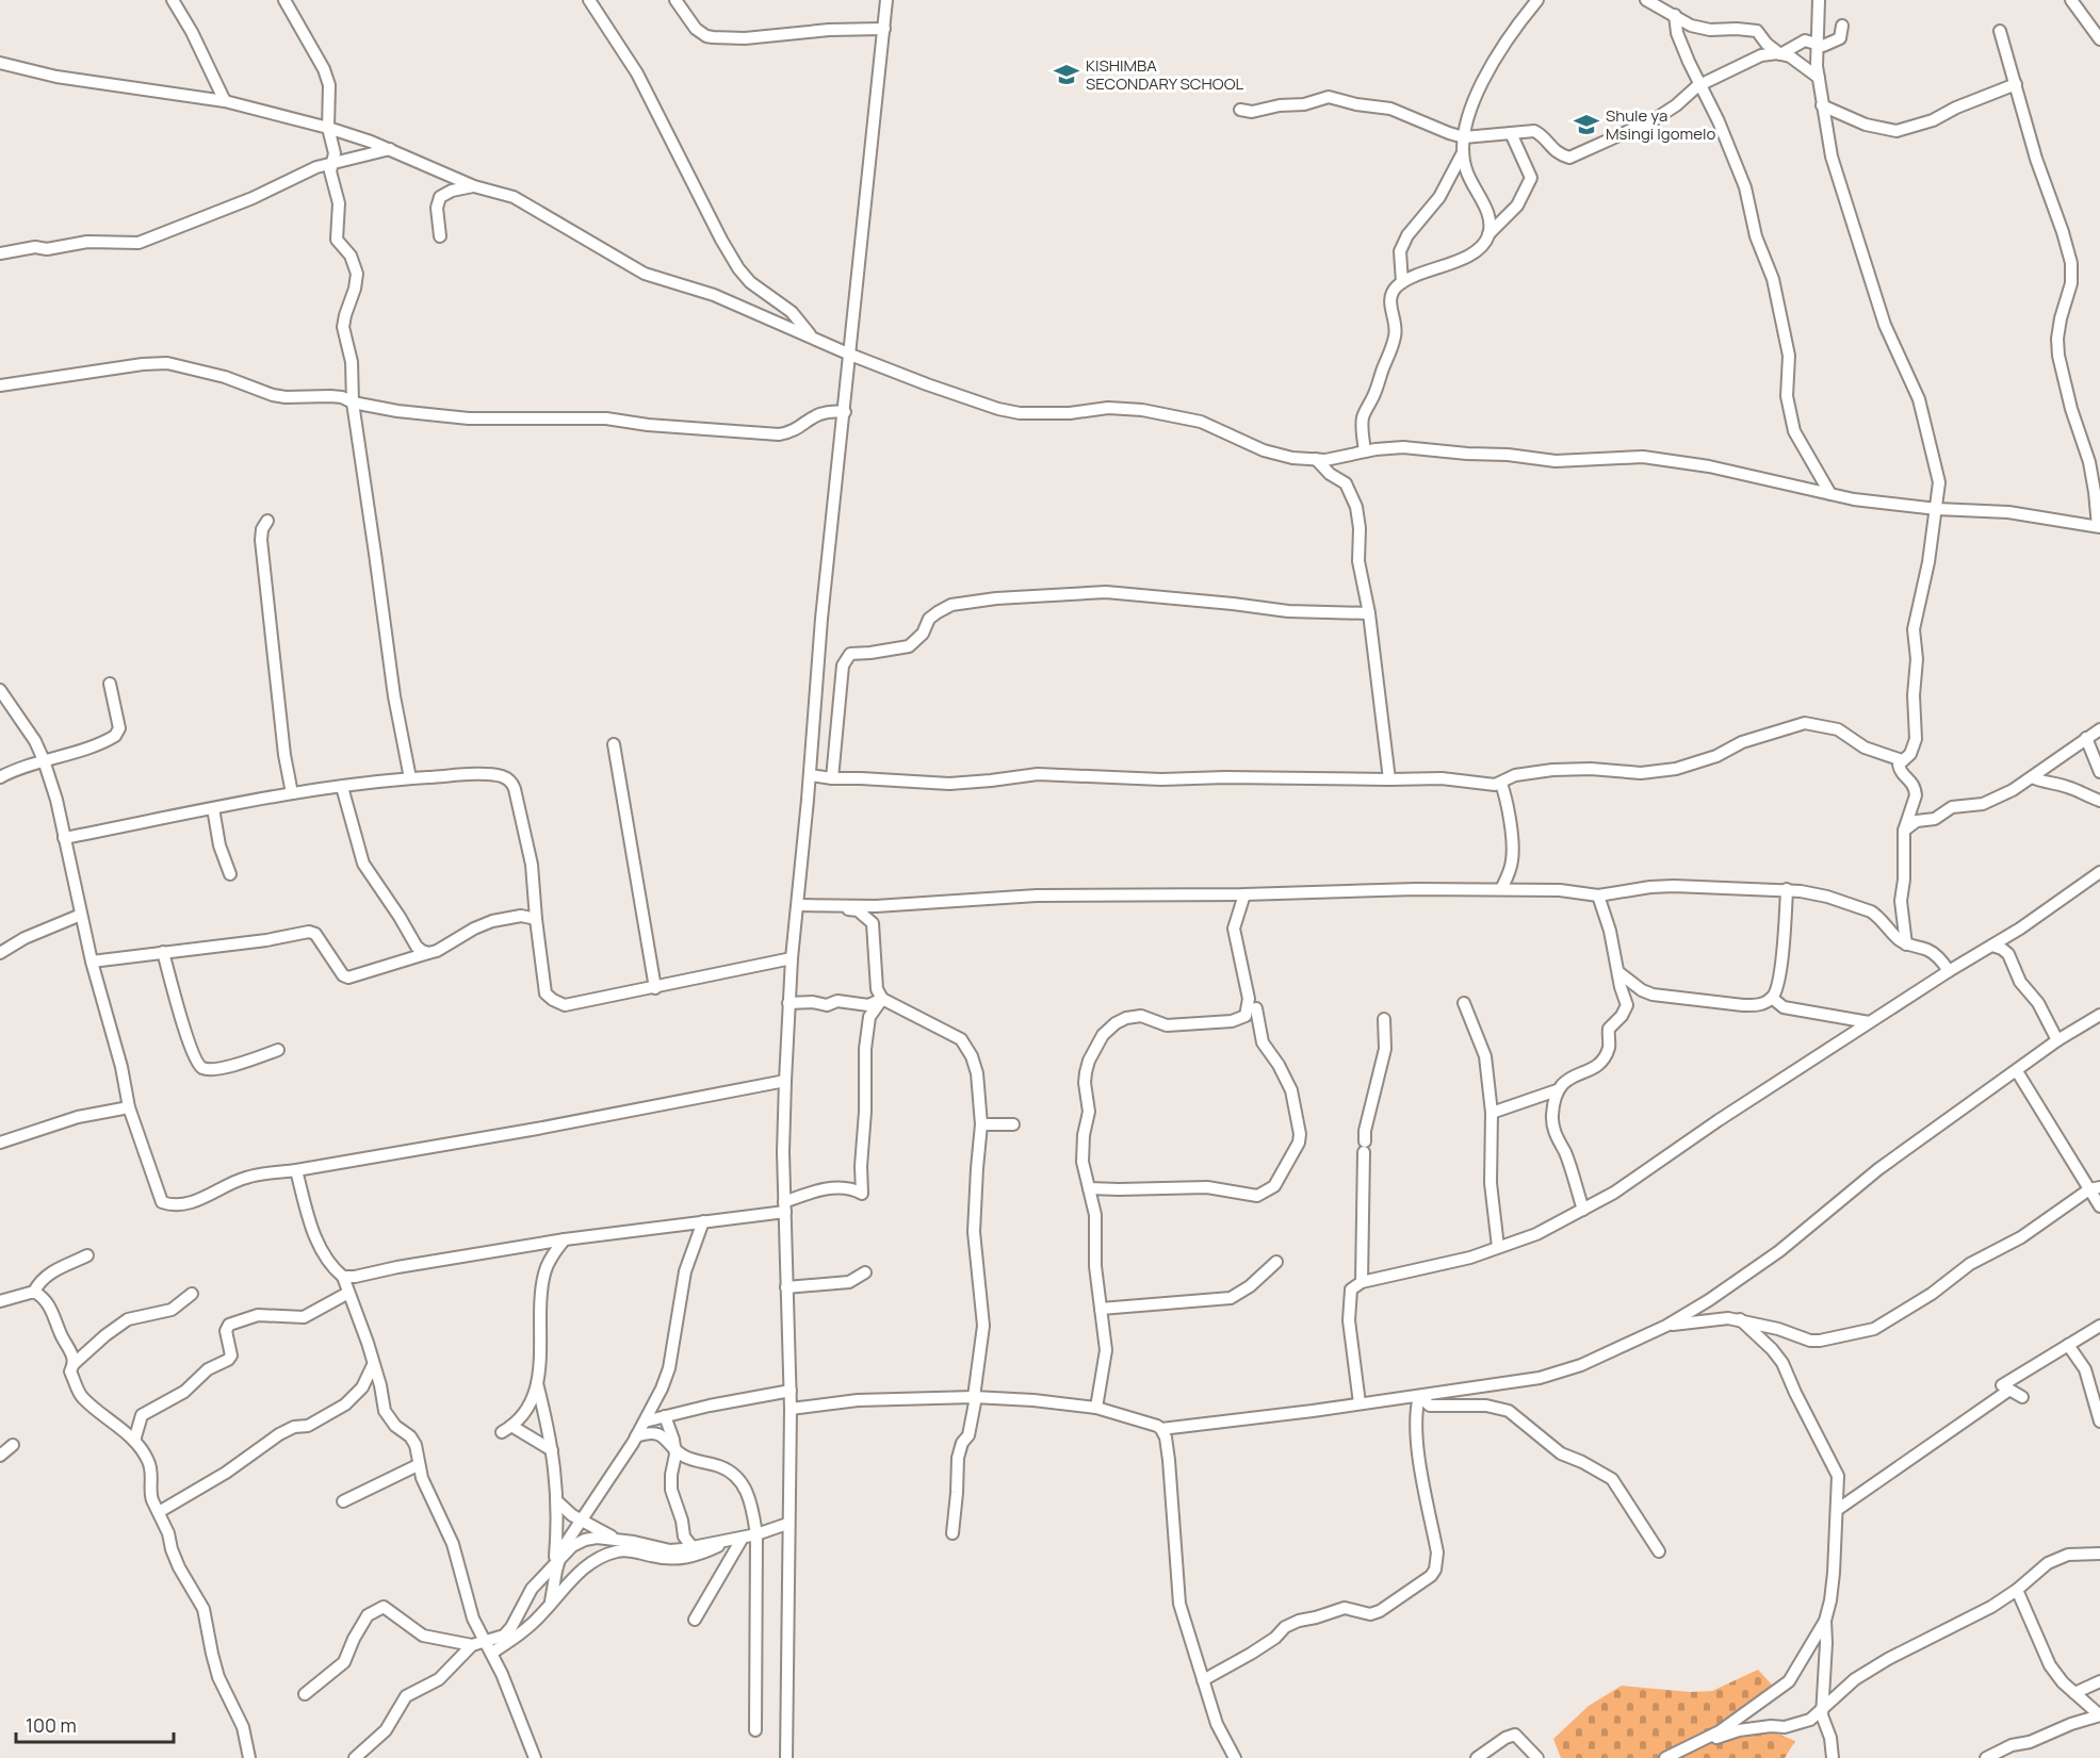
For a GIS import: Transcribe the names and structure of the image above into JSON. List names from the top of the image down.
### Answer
{
  "places": {
    "school or university": ["KISHIMBA SECONDARY SCHOOL", "Shule ya Msingi Igomelo"]
  },
  "scale_bar": "100 m"
}
